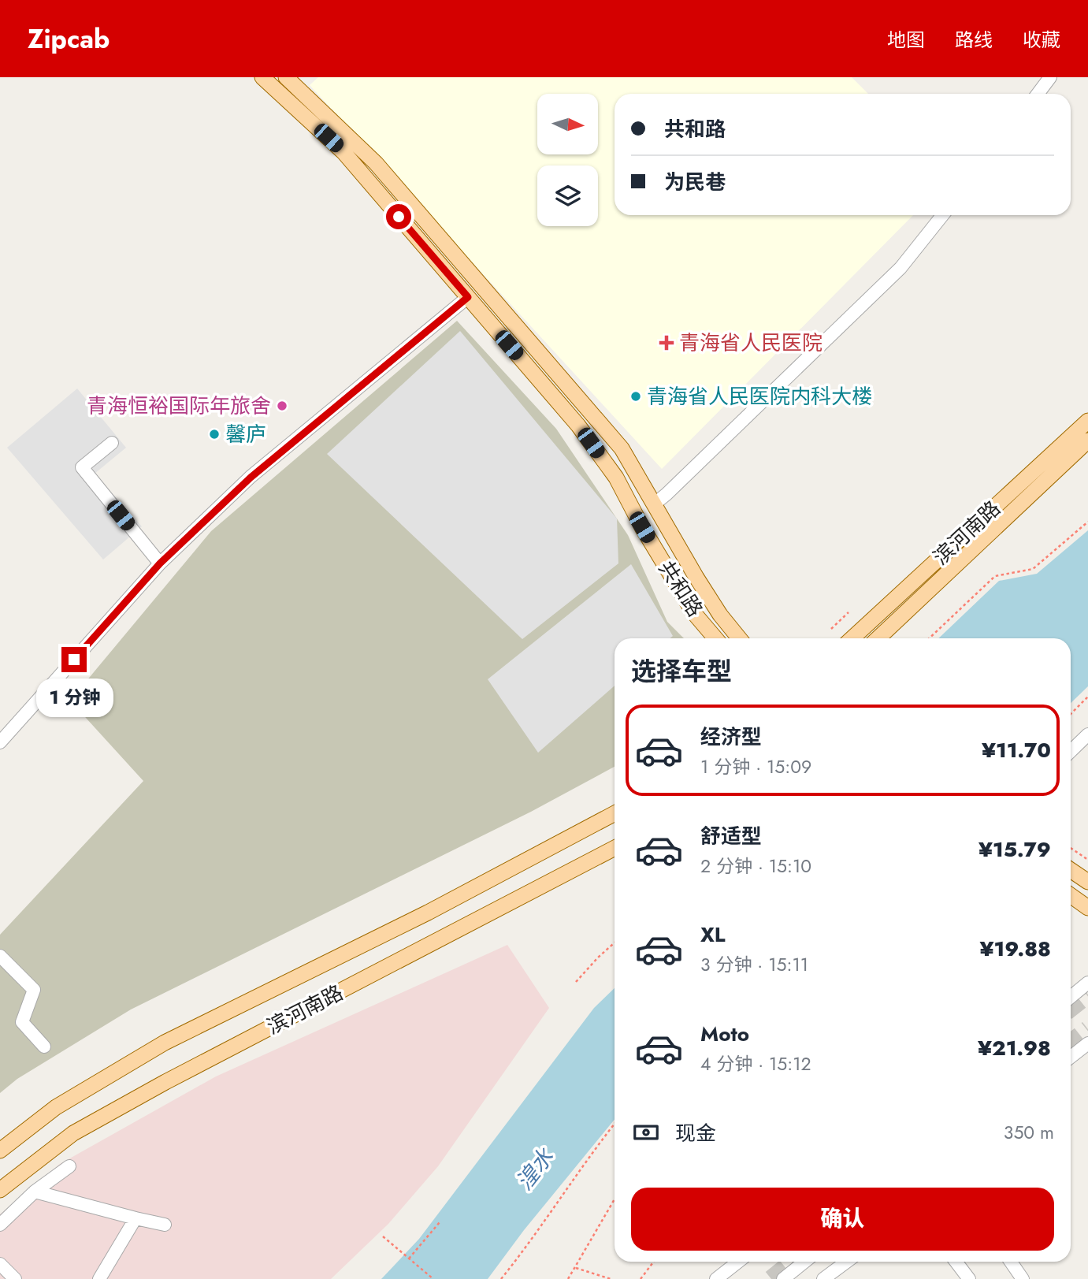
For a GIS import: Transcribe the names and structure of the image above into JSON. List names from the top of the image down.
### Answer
{
  "streets": {
    "main road": ["滨河南路", "共和路"]
  },
  "water": ["湟水"],
  "places": {
    "health": ["青海省人民医院"],
    "other": ["青海省人民医院内科大楼", "青海恒裕国际年旅舍", "馨庐"]
  },
  "north": "right",
  "page": {
    "header": "Zipcab",
    "nav": ["地图", "路线", "收藏"],
    "banner": ["共和路", "为民巷"],
    "heading": "选择车型",
    "bubble": "1 分钟",
    "list": [
      {
        "name": "经济型",
        "note": "1 分钟 · 15:09",
        "value": "¥11.70"
      },
      {
        "name": "舒适型",
        "note": "2 分钟 · 15:10",
        "value": "¥15.79"
      },
      {
        "name": "XL",
        "note": "3 分钟 · 15:11",
        "value": "¥19.88"
      },
      {
        "name": "Moto",
        "note": "4 分钟 · 15:12",
        "value": "¥21.98"
      }
    ],
    "pay": ["现金", "350 m"],
    "buttons": "确认"
  }
}
